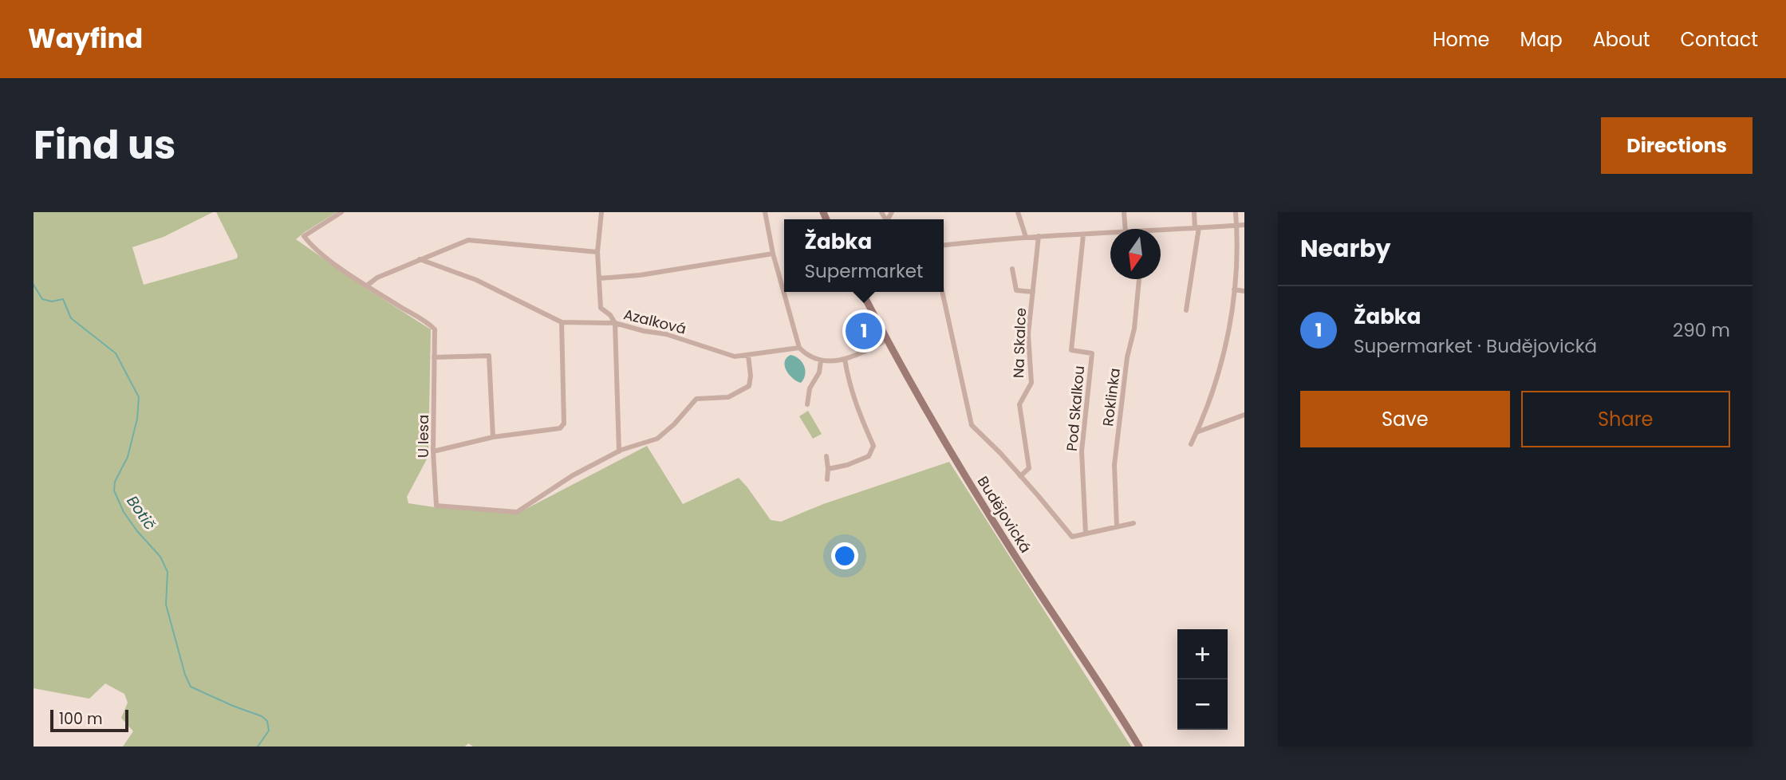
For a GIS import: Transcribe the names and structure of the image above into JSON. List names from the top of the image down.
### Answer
{
  "streets": {
    "main road": ["Budějovická"],
    "street": [
      "Azalková",
      "Na Skalce",
      "Roklinka",
      "Pod Skalkou",
      "U lesa"
    ]
  },
  "water": ["Botič"],
  "scale_bar": "100 m",
  "north": "bottom",
  "page": {
    "header": "Wayfind",
    "nav": [
      "Home",
      "Map",
      "About",
      "Contact"
    ],
    "title": "Find us",
    "buttons": [
      "Directions",
      ["Save", "Share"]
    ],
    "heading": "Nearby",
    "popup": ["Žabka", "Supermarket"],
    "list": [
      {
        "mark": "1",
        "name": "Žabka",
        "note": "Supermarket · Budějovická",
        "value": "290 m"
      }
    ],
    "pins": "1",
    "map_buttons": ["+", "−"],
    "scale": "100 m"
  }
}
